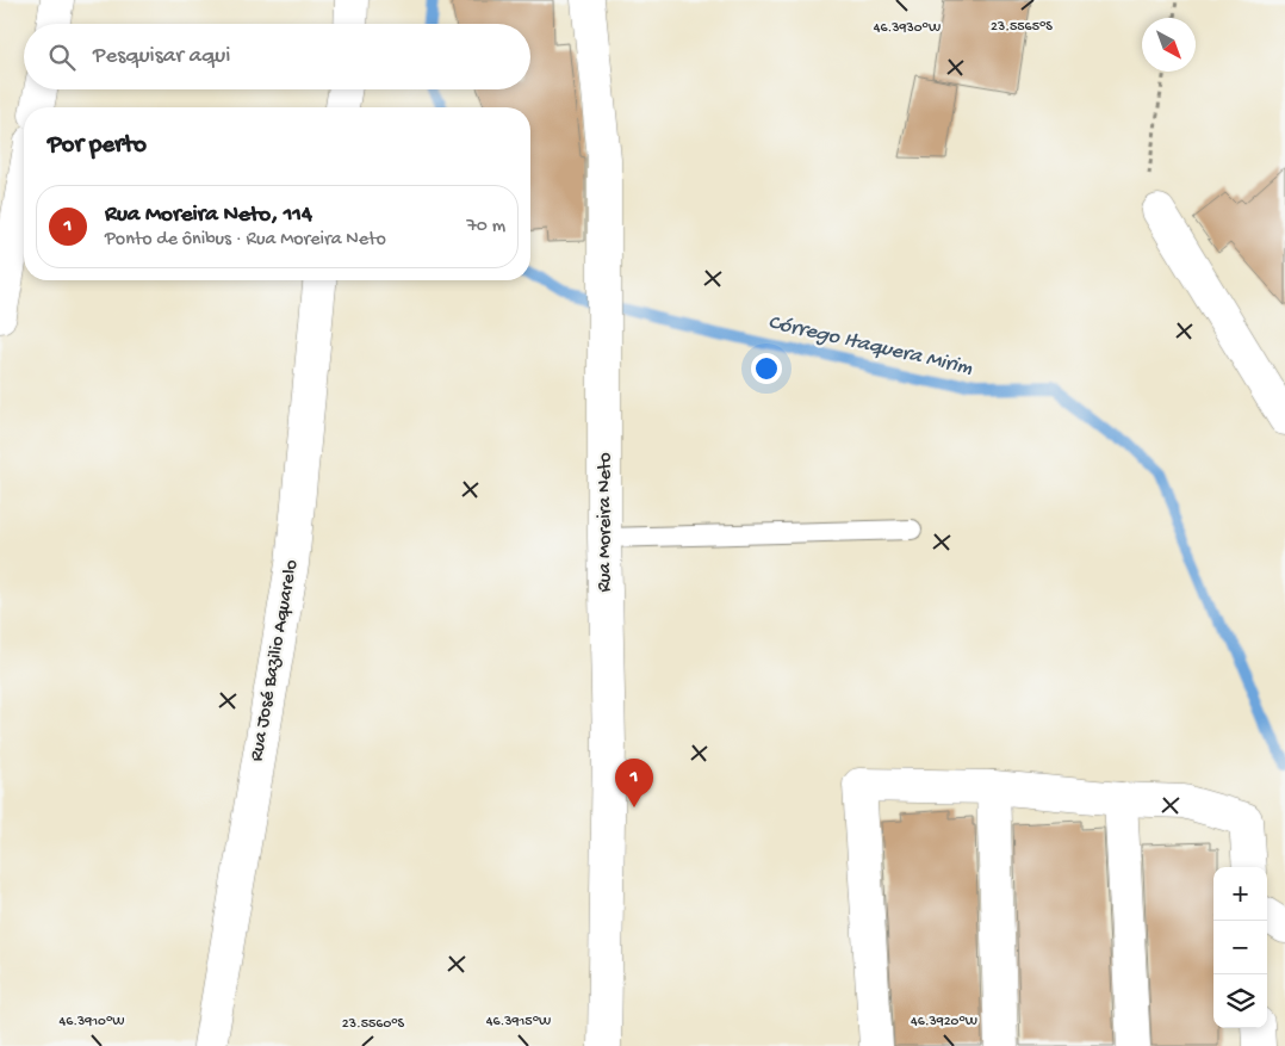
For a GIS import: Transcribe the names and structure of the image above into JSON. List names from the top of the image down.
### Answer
{
  "streets": {
    "street": ["Rua Moreira Neto", "Rua José Bazilio Aquarelo"]
  },
  "water": ["Córrego Itaquera Mirim"],
  "north": "bottom right",
  "page": {
    "search": "Pesquisar aqui",
    "heading": "Por perto",
    "list": [
      {
        "mark": "1",
        "name": "Rua Moreira Neto, 114",
        "note": "Ponto de ônibus · Rua Moreira Neto",
        "value": "70 m"
      }
    ],
    "pins": "1",
    "map_buttons": ["+", "−"]
  },
  "coordinates": [
    "23.5565°S",
    "46.3930°W",
    "46.3910°W",
    "46.3915°W",
    "46.3920°W",
    "23.5560°S"
  ]
}
